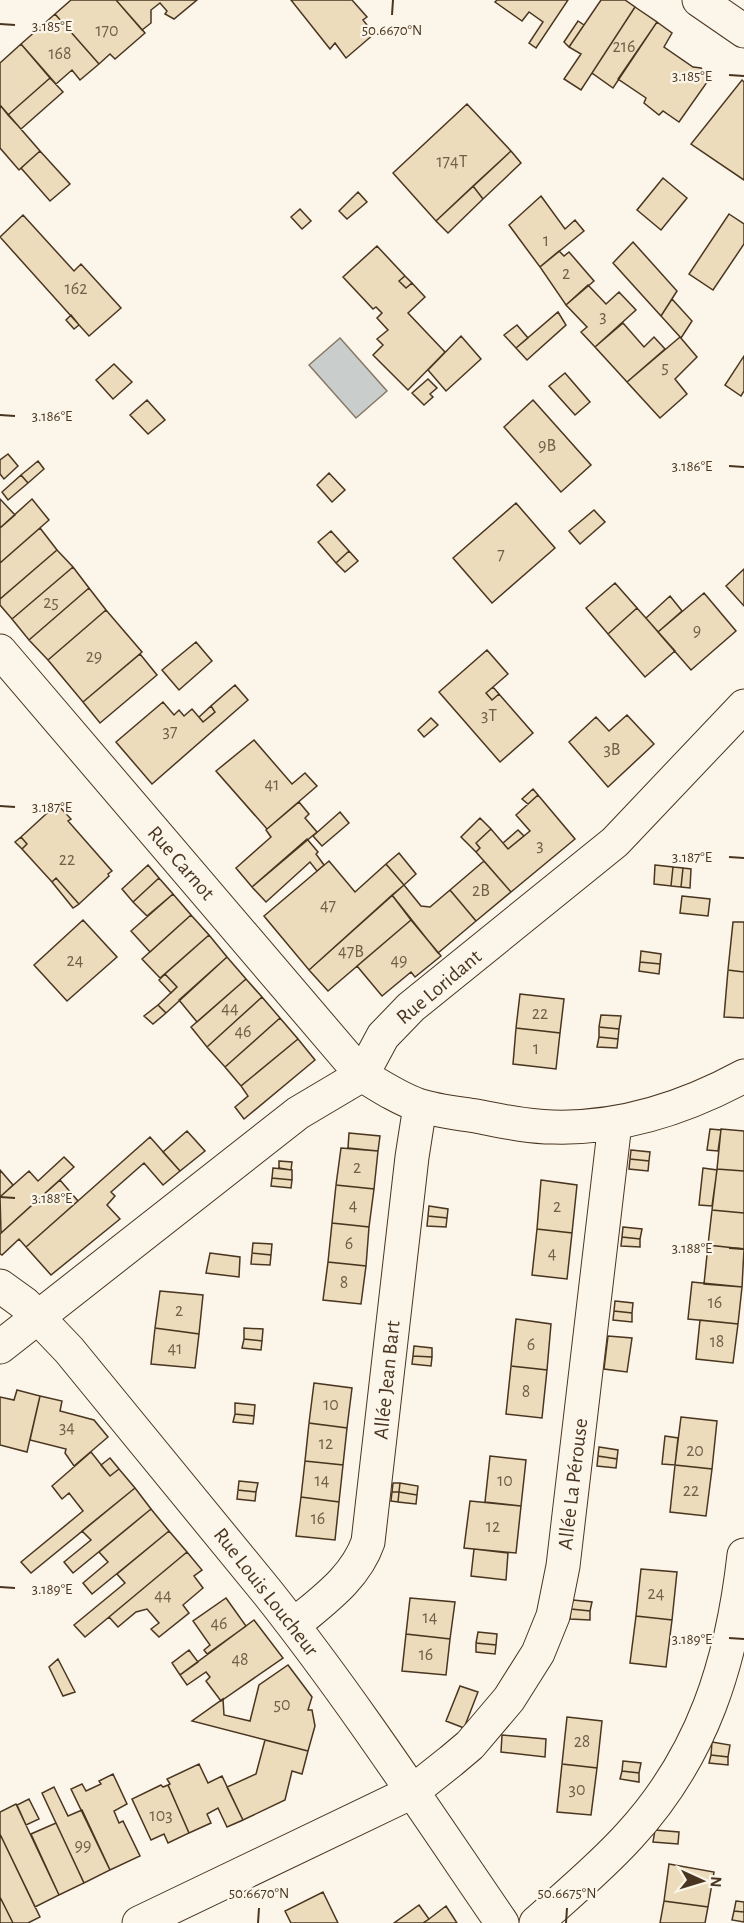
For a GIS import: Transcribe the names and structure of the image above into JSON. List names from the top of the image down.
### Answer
{
  "streets": {
    "street": [
      "Rue Carnot",
      "Rue Loridant",
      "Allée Jean Bart",
      "Allée La Pérouse",
      "Rue Louis Loucheur"
    ]
  },
  "crossings": [
    ["Rue Carnot", "Rue Loridant"],
    ["Rue Carnot", "Allée Jean Bart"],
    ["Rue Carnot", "Allée La Pérouse"],
    ["Allée Jean Bart", "Rue Louis Loucheur"],
    ["Allée La Pérouse", "Rue Louis Loucheur"]
  ],
  "house_numbers": [
    "170",
    "216",
    "168",
    "174T",
    "1",
    "2",
    "162",
    "3",
    "5",
    "9B",
    "7",
    "25",
    "9",
    "29",
    "3T",
    "37",
    "3B",
    "41",
    "3",
    "22",
    "2B",
    "47",
    "47B",
    "24",
    "49",
    "44",
    "22",
    "46",
    "1",
    "2",
    "4",
    "2",
    "6",
    "4",
    "8",
    "16",
    "2",
    "18",
    "6",
    "41",
    "8",
    "10",
    "34",
    "12",
    "20",
    "14",
    "10",
    "22",
    "16",
    "12",
    "24",
    "44",
    "14",
    "46",
    "16",
    "48",
    "50",
    "28",
    "30",
    "103",
    "99"
  ],
  "north": "right",
  "coordinates": [
    "3.185°E",
    "50.6670°N",
    "3.186°E",
    "3.187°E",
    "3.188°E",
    "3.189°E",
    "50.6675°N"
  ]
}
